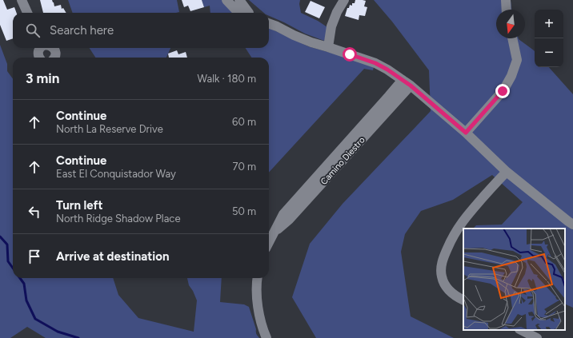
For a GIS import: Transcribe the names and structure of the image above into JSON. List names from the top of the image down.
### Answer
{
  "streets": {
    "street": ["Camino Diestro"]
  },
  "north": "bottom",
  "page": {
    "map_buttons": ["+", "−"],
    "search": "Search here",
    "heading": ["3 min", "Walk · 180 m"],
    "list": [
      ["Continue", "North La Reserve Drive", "60 m"],
      ["Continue", "East El Conquistador Way", "70 m"],
      ["Turn left", "North Ridge Shadow Place", "50 m"],
      "Arrive at destination"
    ]
  }
}
